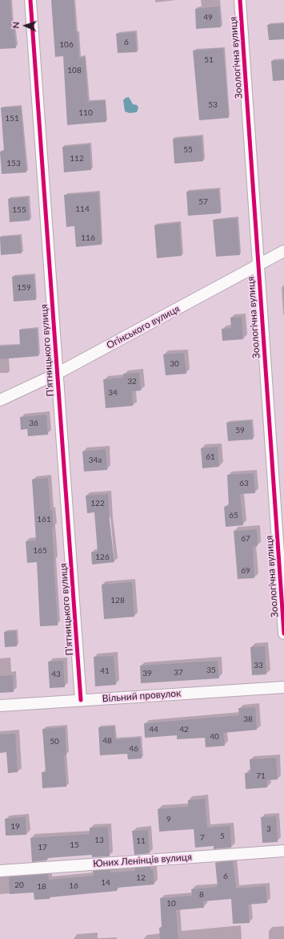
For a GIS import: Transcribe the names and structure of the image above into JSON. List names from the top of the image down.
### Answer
{
  "streets": {
    "street": [
      "Зоологічна вулиця",
      "Огінського вулиця",
      "П’ятницького вулиця",
      "Вільний провулок",
      "Юних Ленінців вулиця"
    ]
  },
  "crossings": [
    ["Зоологічна вулиця", "Огінського вулиця"],
    ["Огінського вулиця", "П’ятницького вулиця"],
    ["П’ятницького вулиця", "Вільний провулок"]
  ],
  "house_numbers": [
    "49",
    "6",
    "106",
    "51",
    "108",
    "53",
    "110",
    "151",
    "55",
    "112",
    "153",
    "57",
    "114",
    "155",
    "116",
    "159",
    "30",
    "32",
    "34",
    "36",
    "59",
    "61",
    "34а",
    "63",
    "122",
    "65",
    "161",
    "67",
    "165",
    "126",
    "69",
    "128",
    "33",
    "35",
    "41",
    "37",
    "39",
    "43",
    "38",
    "44",
    "42",
    "40",
    "48",
    "50",
    "46",
    "71",
    "9",
    "19",
    "3",
    "5",
    "7",
    "13",
    "11",
    "15",
    "17",
    "6",
    "12",
    "14",
    "20",
    "16",
    "18",
    "8",
    "10"
  ],
  "north": "left"
}
